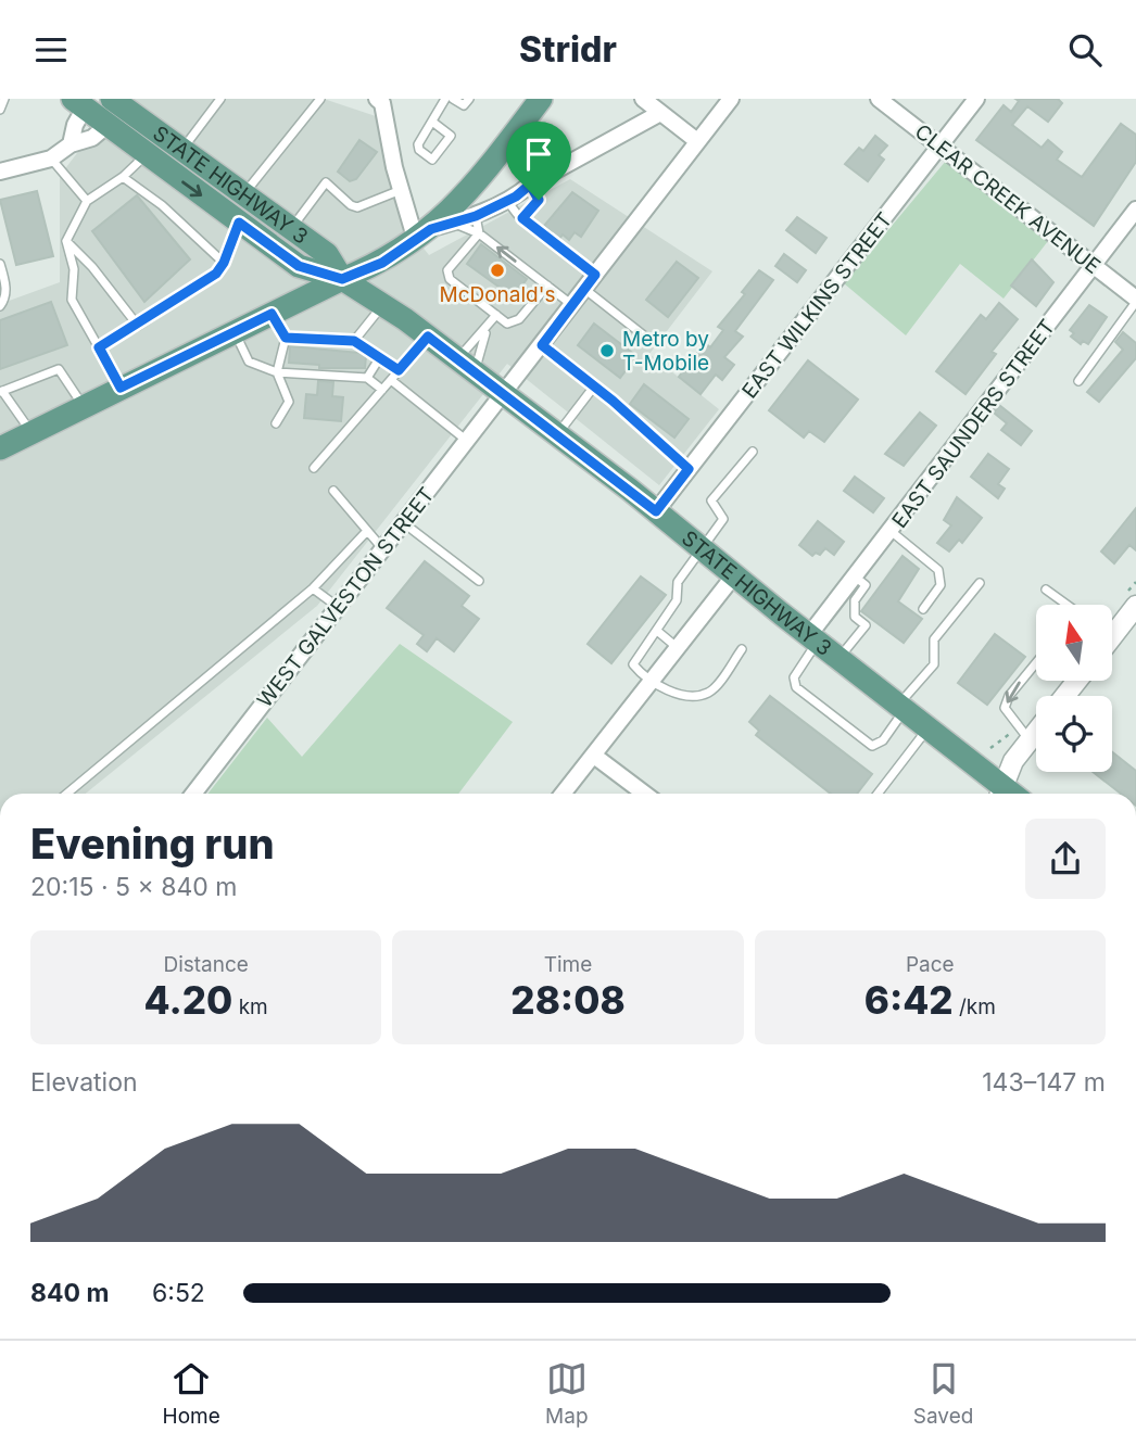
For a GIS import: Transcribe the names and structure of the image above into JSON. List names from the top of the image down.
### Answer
{
  "streets": {
    "main road": ["STATE HIGHWAY 3"],
    "street": [
      "CLEAR CREEK AVENUE",
      "EAST WILKINS STREET",
      "EAST SAUNDERS STREET",
      "WEST GALVESTON STREET"
    ]
  },
  "crossings": [
    ["STATE HIGHWAY 3", "EAST WILKINS STREET"],
    ["STATE HIGHWAY 3", "EAST SAUNDERS STREET"],
    ["STATE HIGHWAY 3", "WEST GALVESTON STREET"],
    ["CLEAR CREEK AVENUE", "EAST WILKINS STREET"],
    ["CLEAR CREEK AVENUE", "EAST SAUNDERS STREET"]
  ],
  "places": ["McDonald's", "Metro by T-Mobile"],
  "north": "top",
  "page": {
    "header": "Stridr",
    "heading": ["Evening run", "20:15 · 5 × 840 m"],
    "stats": [
      ["Distance", "4.20 km"],
      ["Time", "28:08"],
      ["Pace", "6:42 /km"]
    ],
    "chart": ["Elevation", "143–147 m"],
    "list": [
      {
        "name": "840 m",
        "note": "6:52"
      }
    ],
    "tabs": ["Home", "Map", "Saved"]
  }
}
